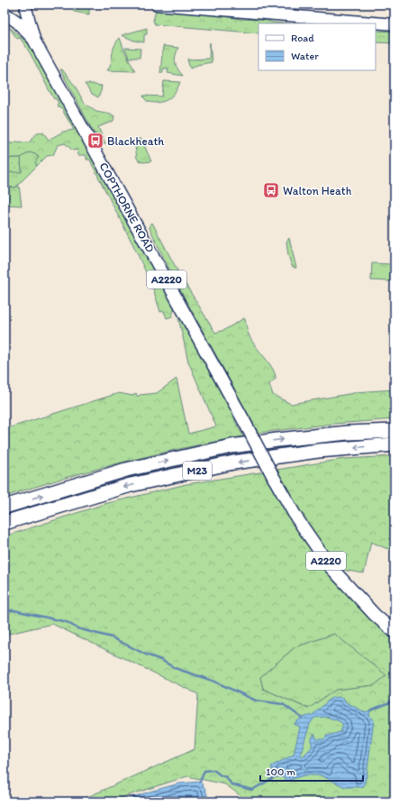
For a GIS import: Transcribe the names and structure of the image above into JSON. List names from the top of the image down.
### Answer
{
  "streets": {
    "highway": ["M23"],
    "main road": ["COPTHORNE ROAD", "A2220"]
  },
  "places": {
    "bus stop": ["Blackheath", "Walton Heath"]
  },
  "legend": ["Road", "Water"],
  "scale_bar": "100 m"
}
